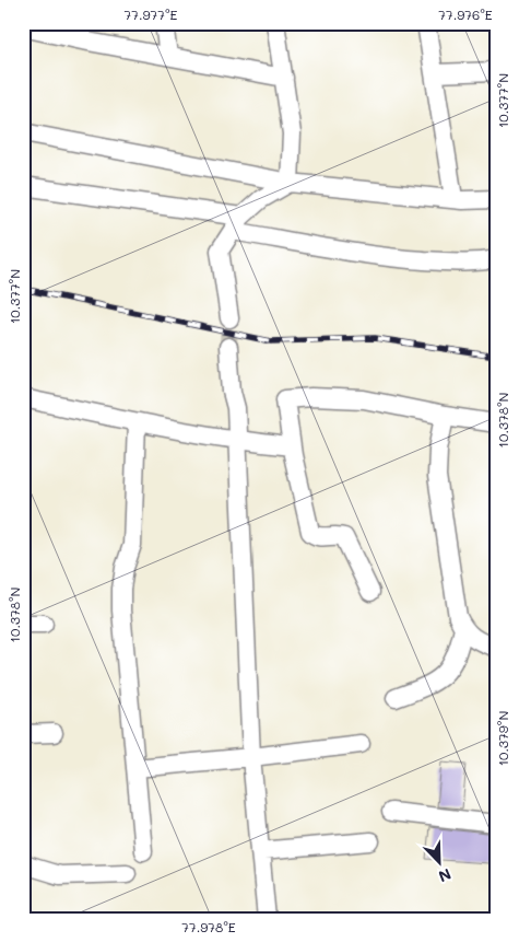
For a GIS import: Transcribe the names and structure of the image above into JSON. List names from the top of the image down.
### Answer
{
  "north": "bottom right",
  "coordinates": [
    "77.977°E",
    "77.976°E",
    "10.377°N",
    "10.378°N",
    "10.379°N",
    "77.978°E"
  ]
}
